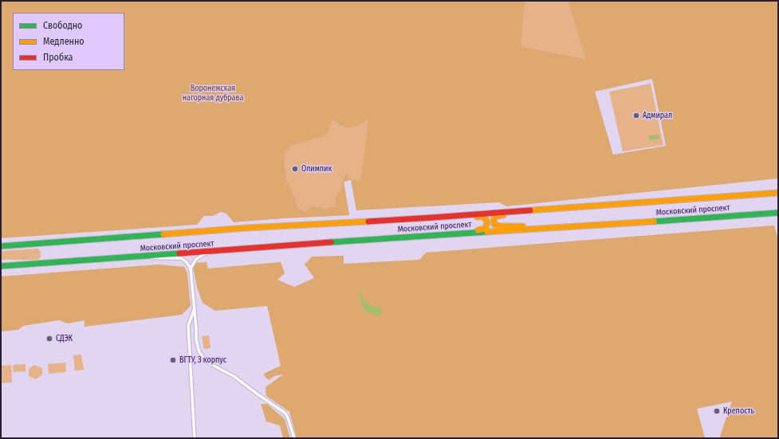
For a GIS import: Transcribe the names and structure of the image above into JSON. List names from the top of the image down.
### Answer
{
  "streets": {
    "highway": ["Московский проспект"]
  },
  "parks": ["Воронежская нагорная дубрава"],
  "places": [
    "Адмирал",
    "Олимпик",
    "СДЭК",
    "ВГТУ, 3 корпус",
    "Крепость"
  ],
  "legend": ["Свободно", "Медленно", "Пробка"]
}
